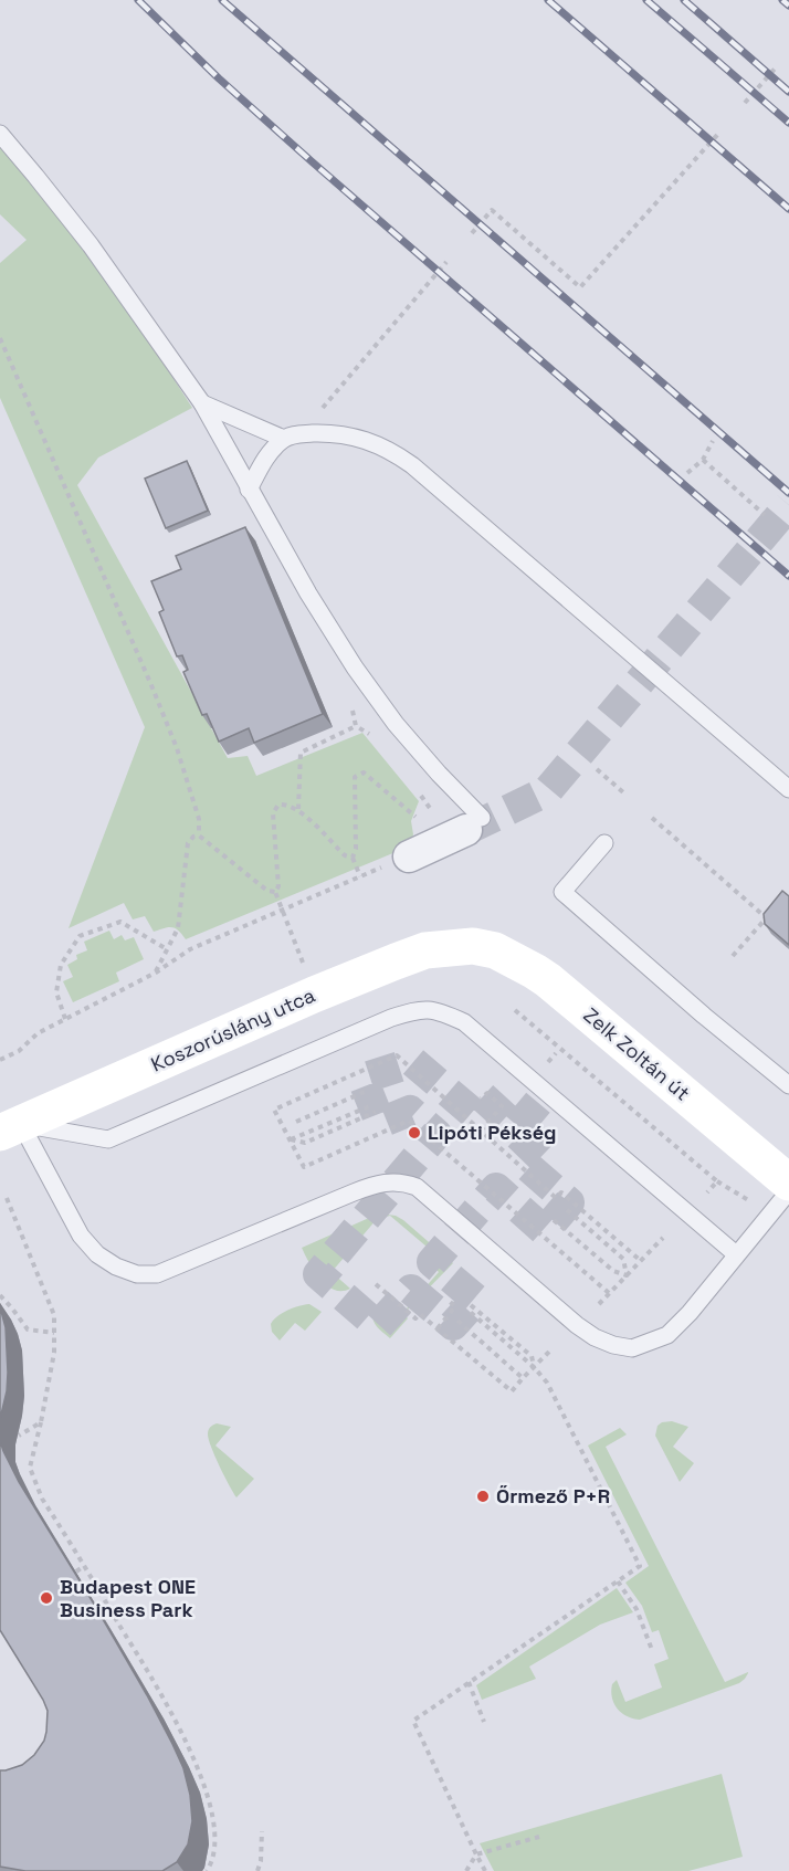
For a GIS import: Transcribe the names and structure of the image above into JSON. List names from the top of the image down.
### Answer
{
  "streets": {
    "street": ["Koszorúslány utca", "Zelk Zoltán út"]
  },
  "crossings": [
    ["Koszorúslány utca", "Zelk Zoltán út"]
  ],
  "places": ["Lipóti Pékség", "Őrmező P+R", "Budapest ONE Business Park"]
}
